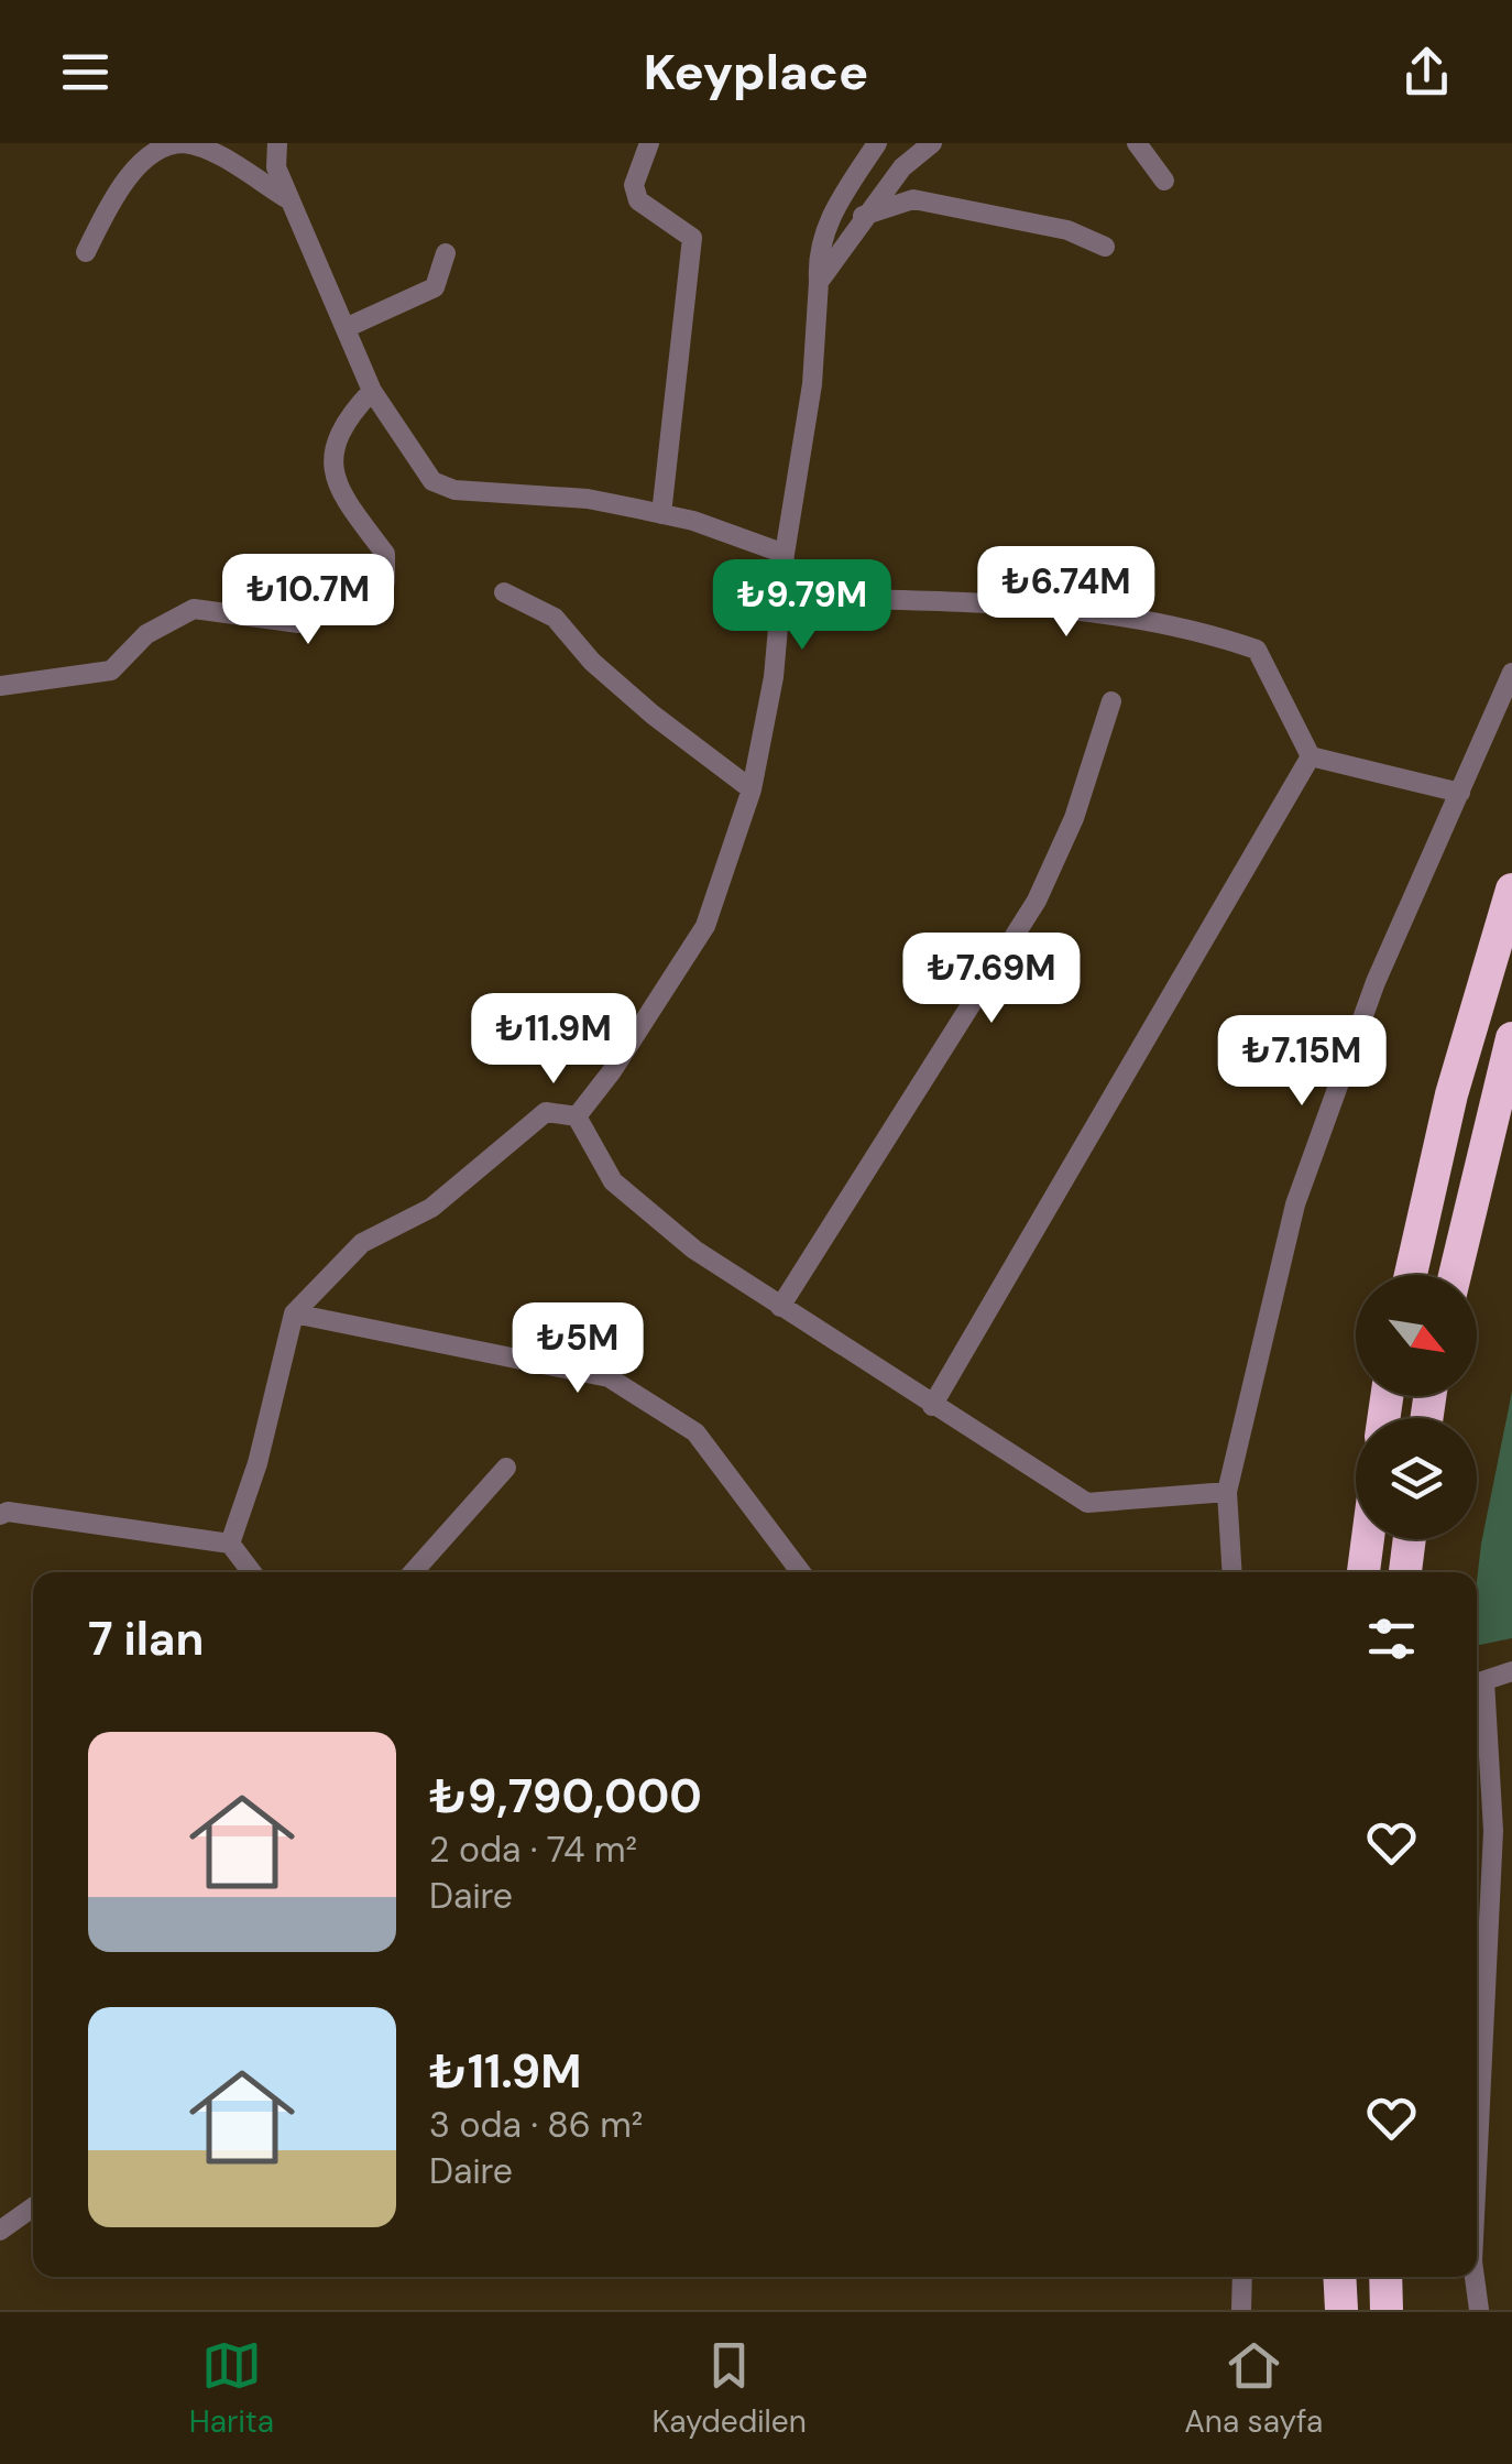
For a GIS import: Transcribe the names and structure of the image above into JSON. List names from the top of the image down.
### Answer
{
  "north": "bottom right",
  "page": {
    "header": "Keyplace",
    "price": [
      "₺6.74M",
      "₺10.7M",
      "₺9.79M",
      "₺7.69M",
      "₺11.9M",
      "₺7.15M",
      "₺5M"
    ],
    "heading": "7 ilan",
    "list": [
      {
        "name": "₺9,790,000",
        "note": "2 oda · 74 m² · Daire"
      },
      {
        "name": "₺11.9M",
        "note": "3 oda · 86 m² · Daire"
      }
    ],
    "tabs": ["Harita", "Kaydedilen", "Ana sayfa"]
  }
}
